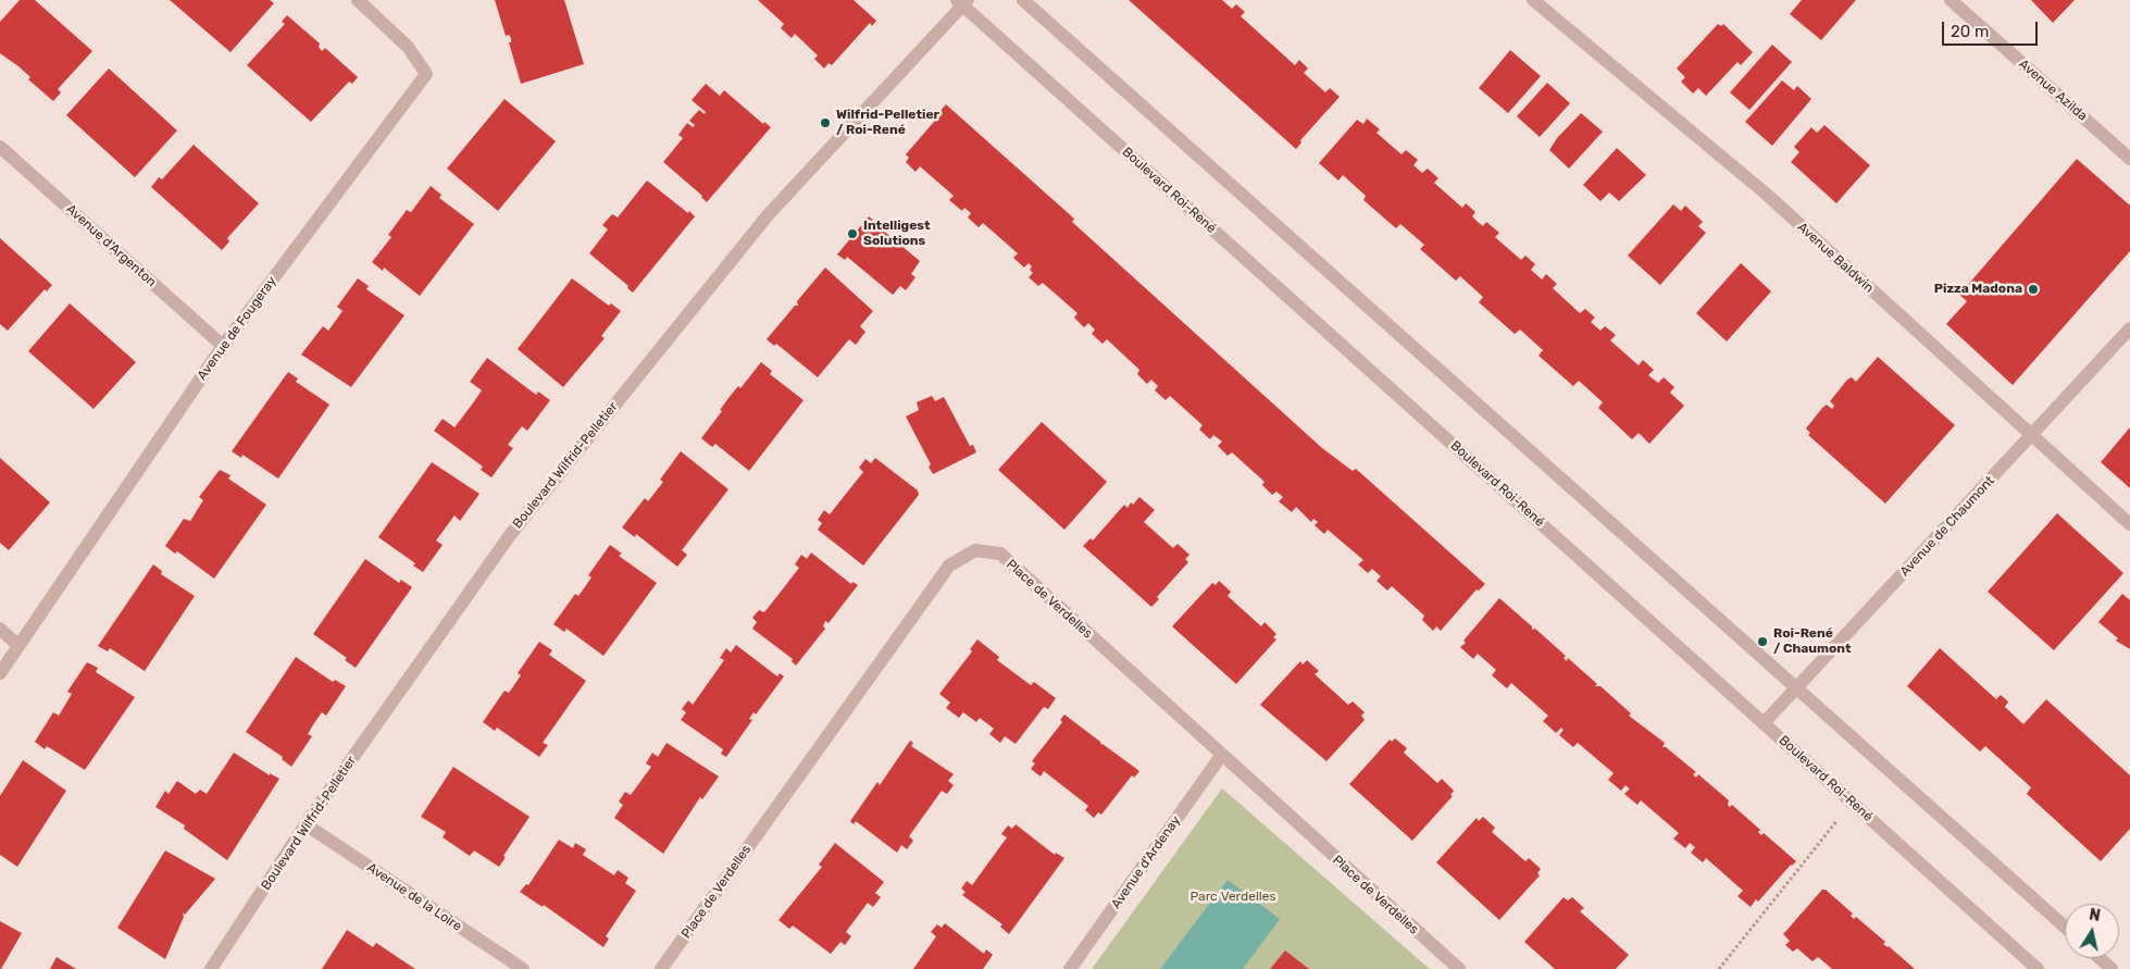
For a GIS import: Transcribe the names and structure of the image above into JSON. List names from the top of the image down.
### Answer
{
  "streets": {
    "street": [
      "Avenue Azilda",
      "Boulevard Roi-René",
      "Avenue d'Argenton",
      "Avenue Baldwin",
      "Avenue de Fougeray",
      "Boulevard Wilfrid-Pelletier",
      "Avenue de Chaumont",
      "Place de Verdelles",
      "Avenue d'Ardenay",
      "Avenue de la Loire"
    ]
  },
  "crossings": [
    ["Boulevard Roi-René", "Boulevard Wilfrid-Pelletier"],
    ["Boulevard Roi-René", "Avenue de Chaumont"],
    ["Avenue d'Argenton", "Avenue de Fougeray"],
    ["Avenue Baldwin", "Avenue de Chaumont"],
    ["Boulevard Wilfrid-Pelletier", "Avenue de la Loire"],
    ["Place de Verdelles", "Avenue d'Ardenay"]
  ],
  "parks": ["Parc Verdelles"],
  "places": [
    "Wilfrid-Pelletier / Roi-René",
    "Intelligest Solutions",
    "Pizza Madona",
    "Roi-René / Chaumont"
  ],
  "scale_bar": "20 m",
  "north": "top"
}
